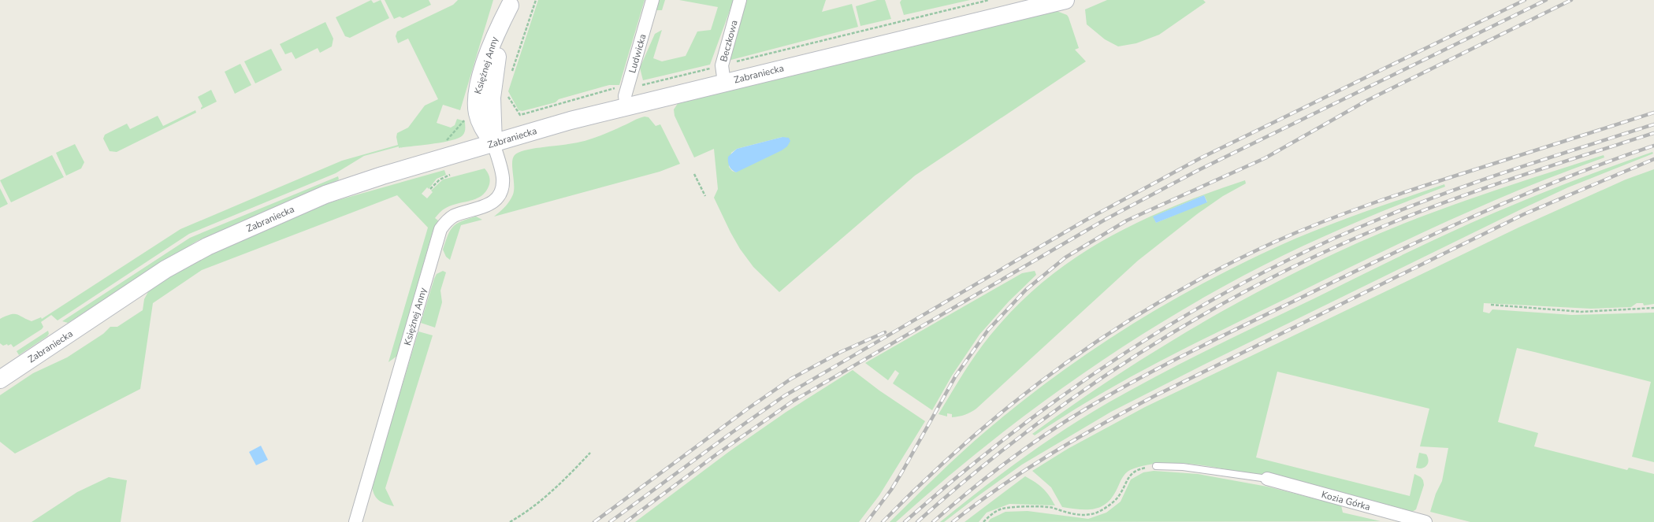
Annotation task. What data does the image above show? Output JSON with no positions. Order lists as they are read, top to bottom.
{
  "streets": {
    "main road": ["Księżnej Anny", "Zabraniecka"],
    "street": ["Beczkowa", "Ludwicka", "Kozia Górka"]
  },
  "crossings": [
    ["Beczkowa", "Zabraniecka"],
    ["Ludwicka", "Zabraniecka"],
    ["Księżnej Anny", "Zabraniecka"]
  ]
}
